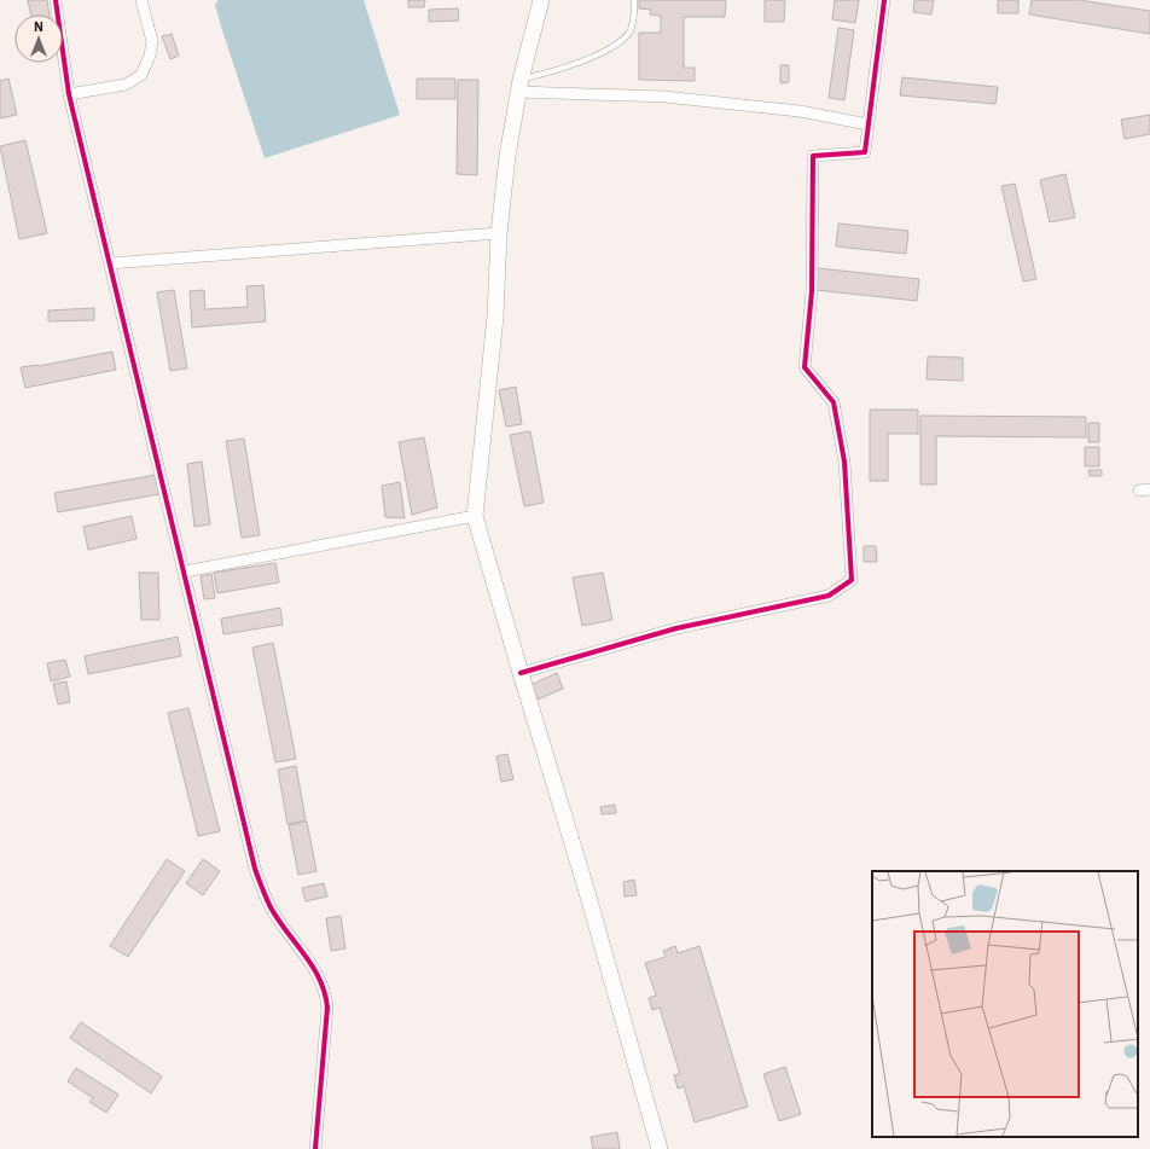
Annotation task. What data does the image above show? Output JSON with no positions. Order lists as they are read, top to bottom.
{
  "north": "top"
}
